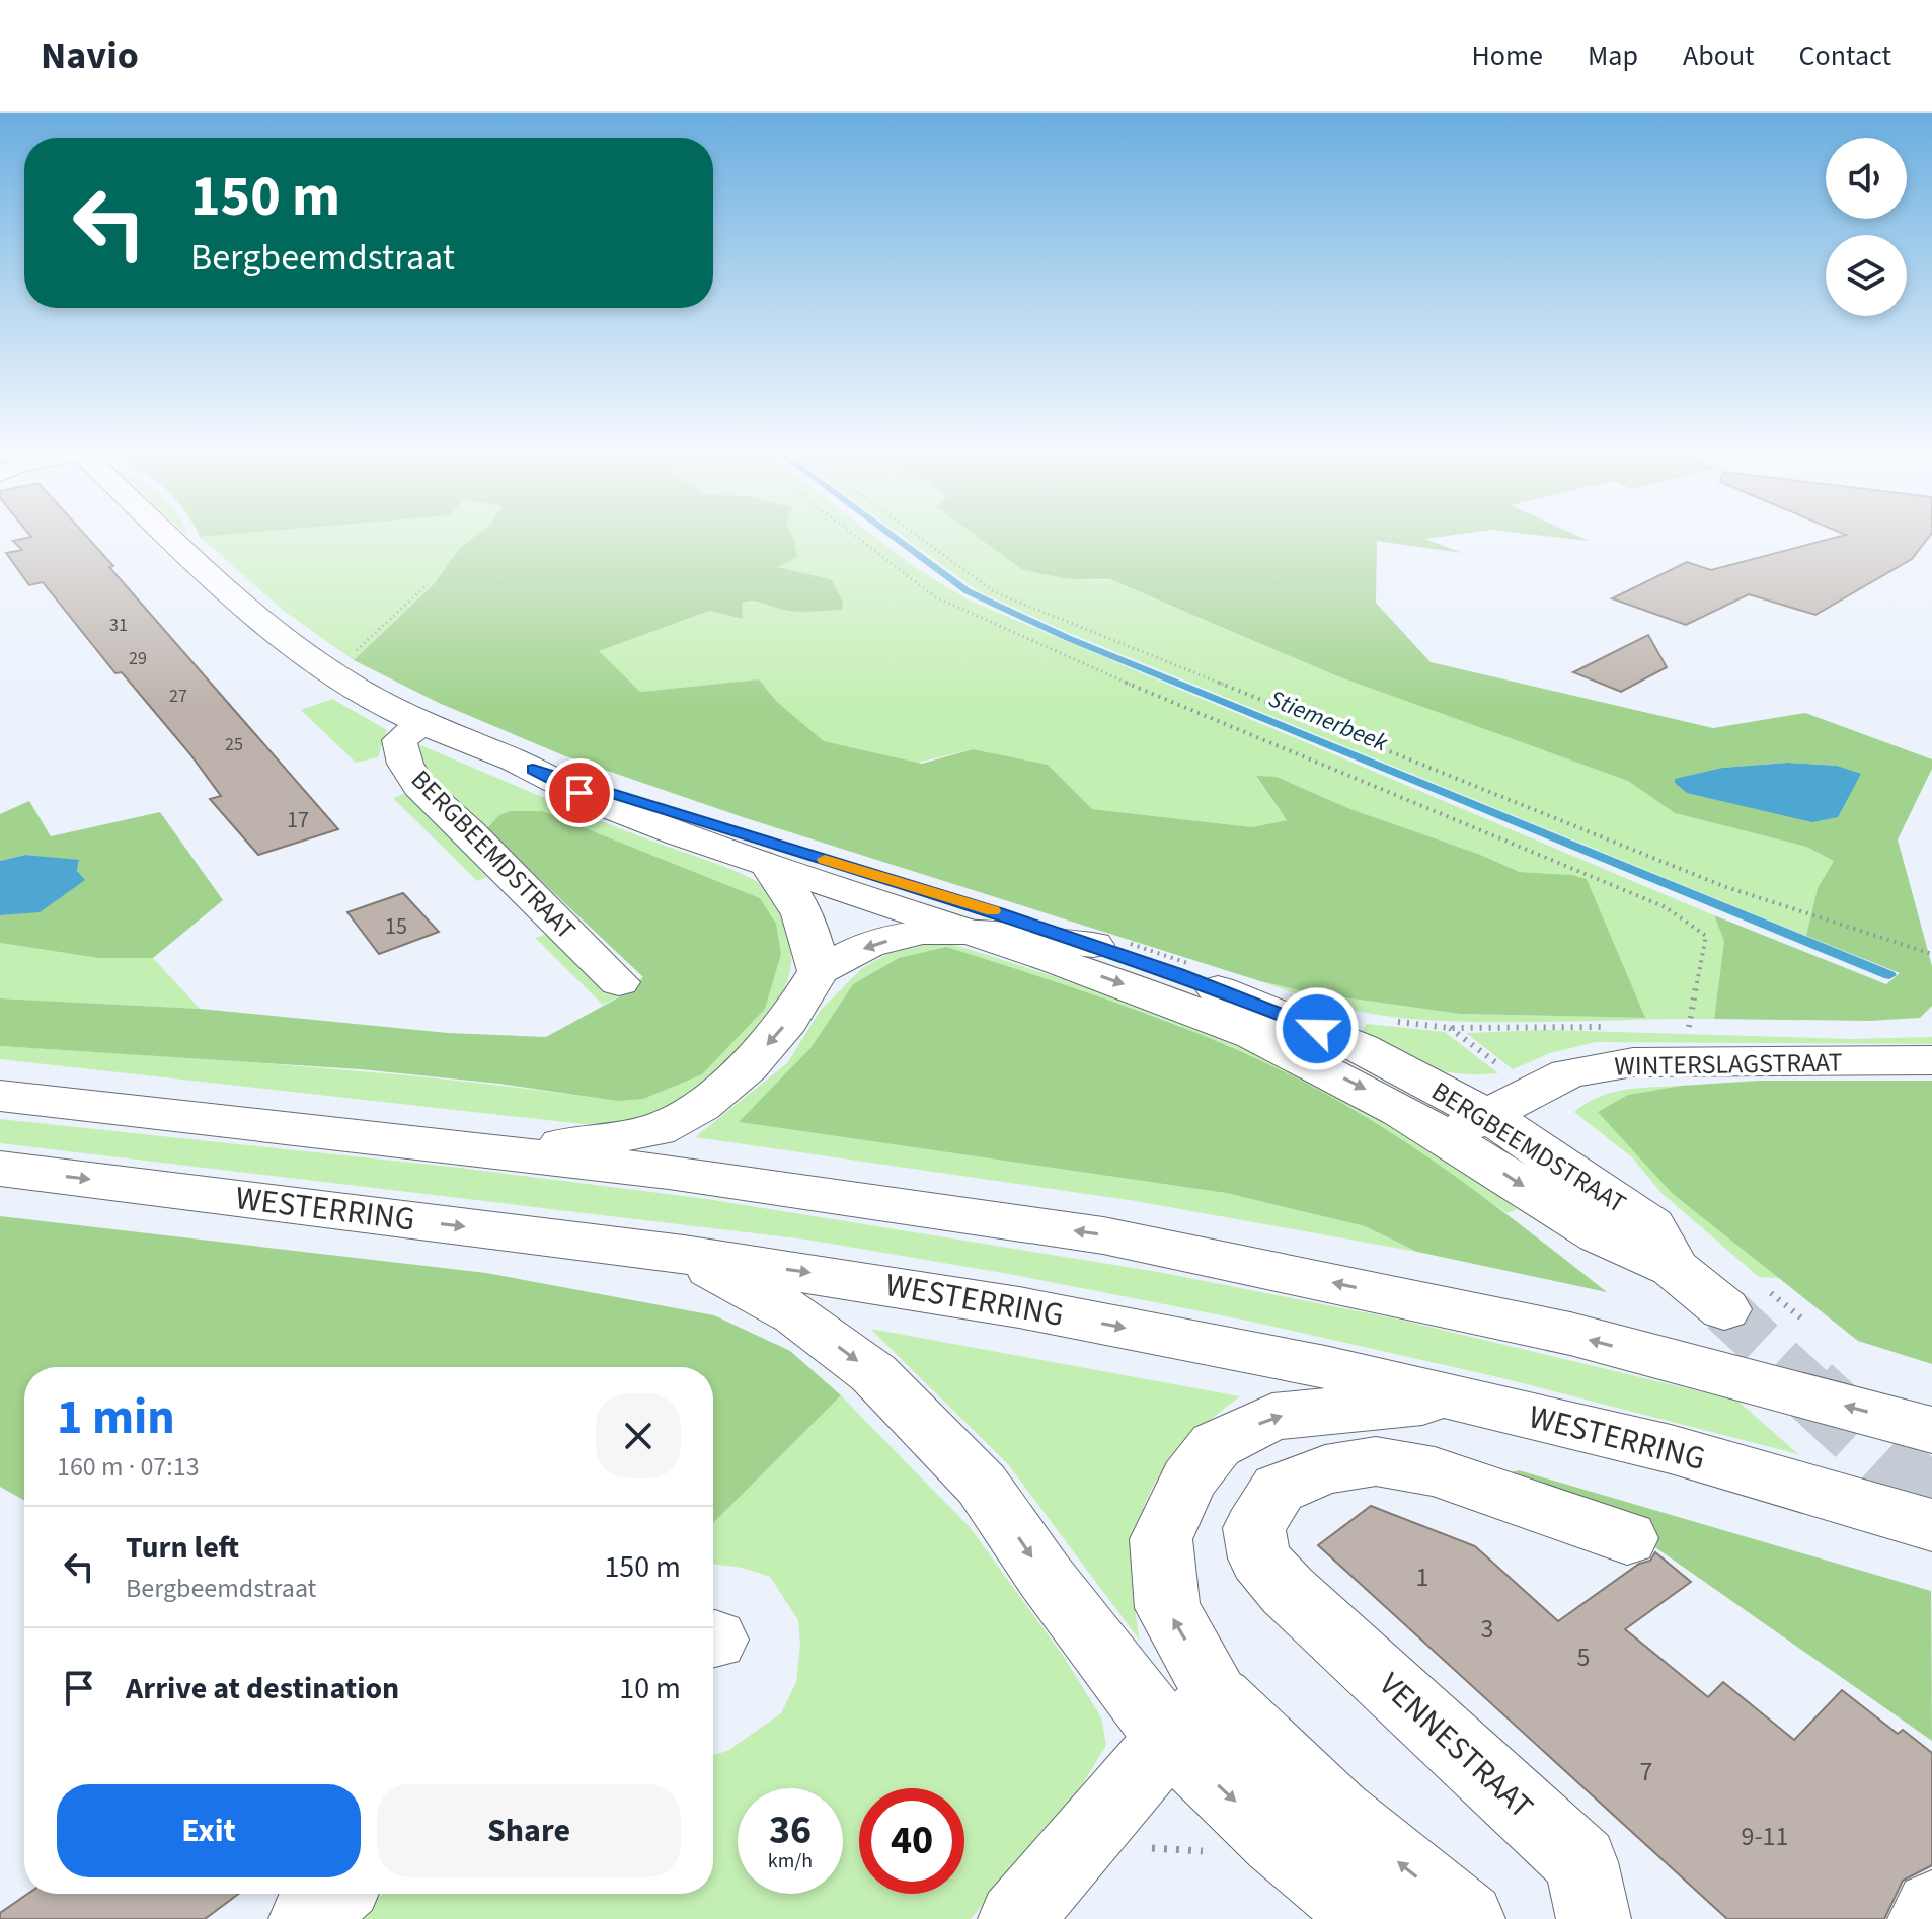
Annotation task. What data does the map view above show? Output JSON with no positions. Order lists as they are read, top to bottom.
{
  "streets": {
    "main road": [
      "BERGBEEMDSTRAAT",
      "WINTERSLAGSTRAAT",
      "WESTERRING",
      "VENNESTRAAT"
    ]
  },
  "crossings": [
    ["BERGBEEMDSTRAAT", "WINTERSLAGSTRAAT"]
  ],
  "water": ["Stiemerbeek"],
  "house_numbers": [
    "31",
    "29",
    "27",
    "25",
    "17",
    "15",
    "1",
    "3",
    "5",
    "7",
    "9-11"
  ],
  "page": {
    "header": "Navio",
    "nav": [
      "Home",
      "Map",
      "About",
      "Contact"
    ],
    "turn": ["150 m", "Bergbeemdstraat"],
    "heading": ["1 min", "160 m · 07:13"],
    "list": [
      {
        "name": "Turn left",
        "note": "Bergbeemdstraat",
        "value": "150 m"
      },
      {
        "name": "Arrive at destination",
        "value": "10 m"
      }
    ],
    "buttons": ["Exit", "Share"],
    "speed": "36 km/h",
    "limit": "40"
  }
}
